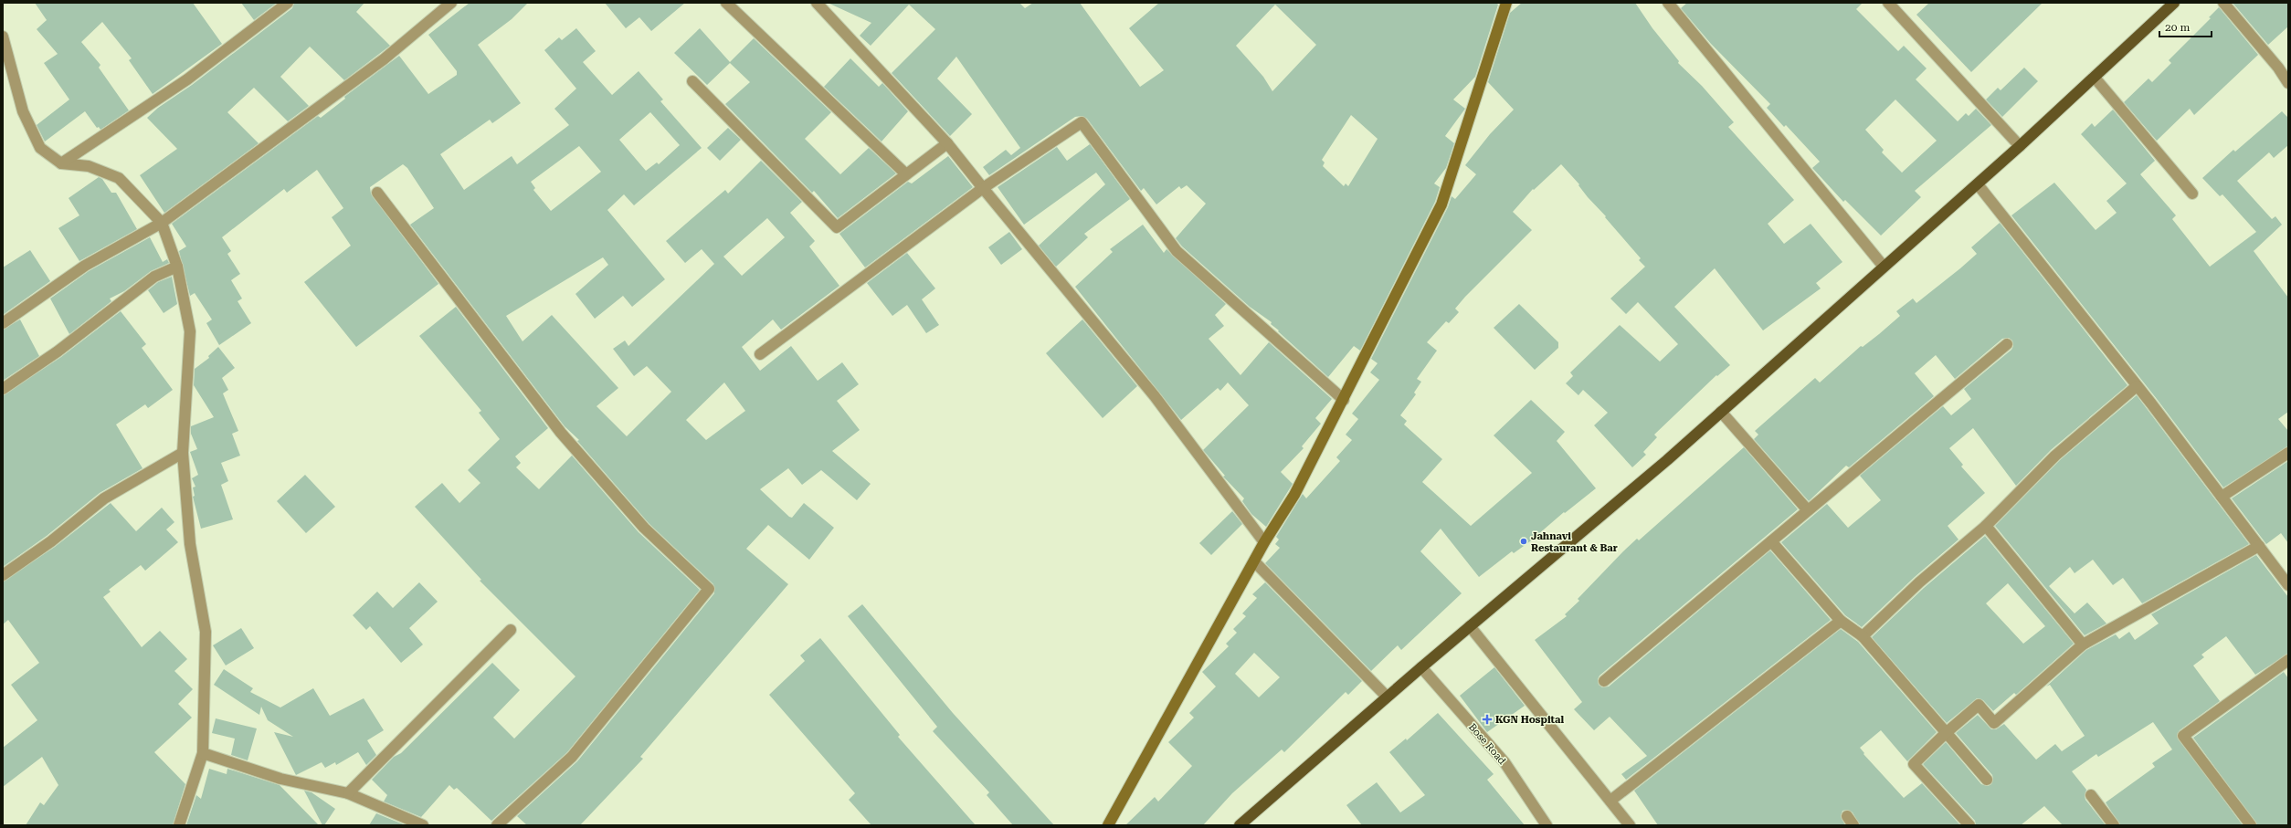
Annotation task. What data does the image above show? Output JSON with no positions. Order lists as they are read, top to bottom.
{
  "streets": {
    "street": ["Bose Road"]
  },
  "places": {
    "other": ["Jahnavi Restaurant & Bar"],
    "health": ["KGN Hospital"]
  },
  "scale_bar": "20 m"
}
